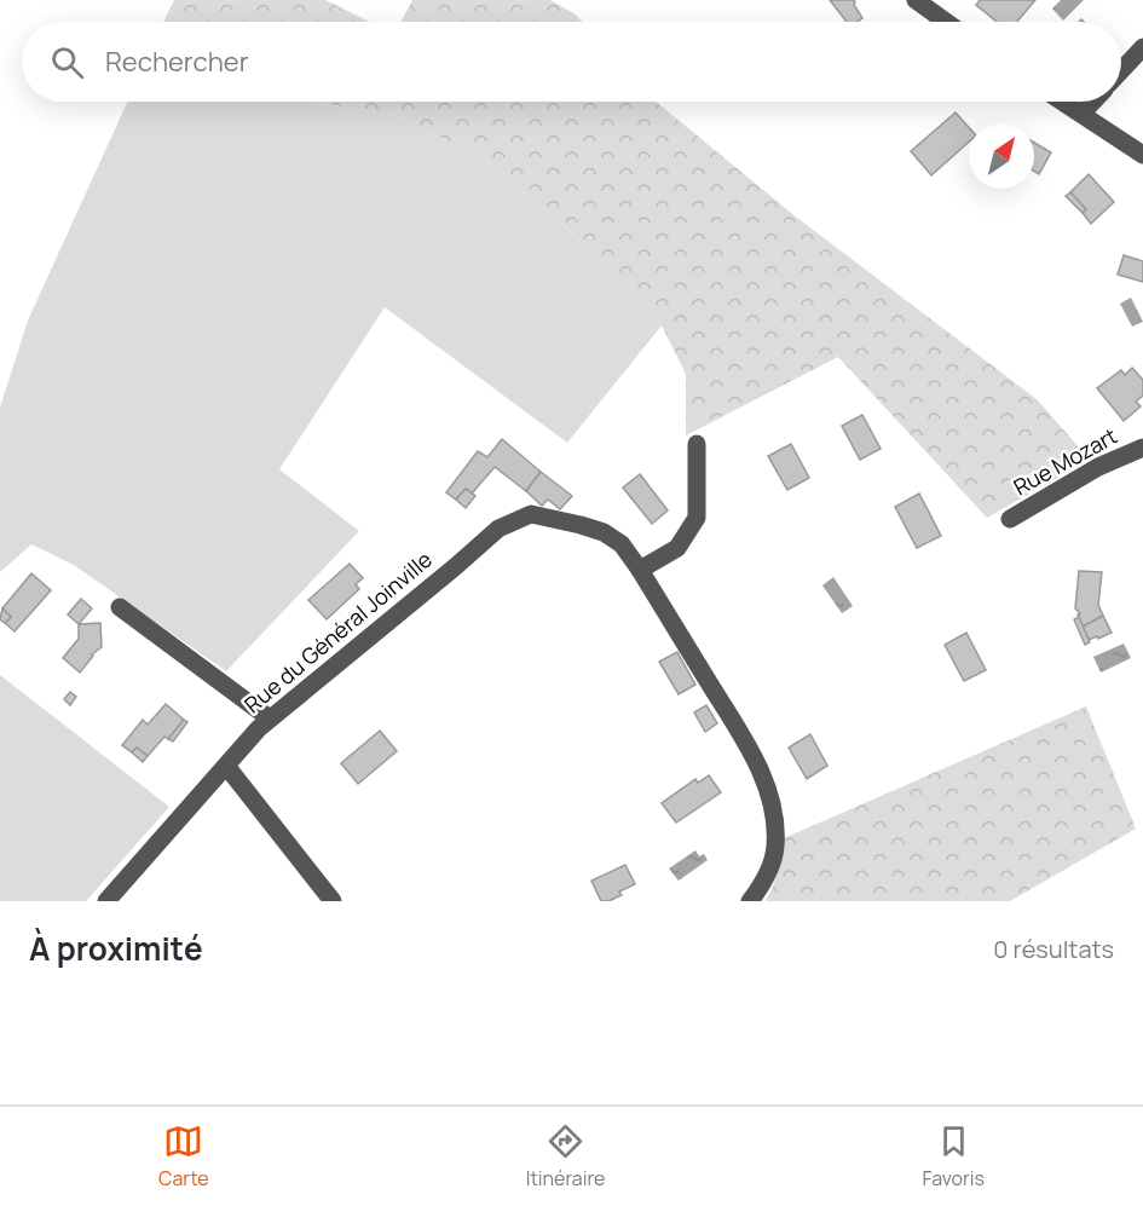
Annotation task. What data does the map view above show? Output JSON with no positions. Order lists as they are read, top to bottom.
{
  "streets": {
    "street": ["Rue Mozart", "Rue du Général Joinville"]
  },
  "north": "top right",
  "page": {
    "search": "Rechercher",
    "heading": ["À proximité", "0 résultats"],
    "nav": ["Carte", "Itinéraire", "Favoris"]
  }
}
